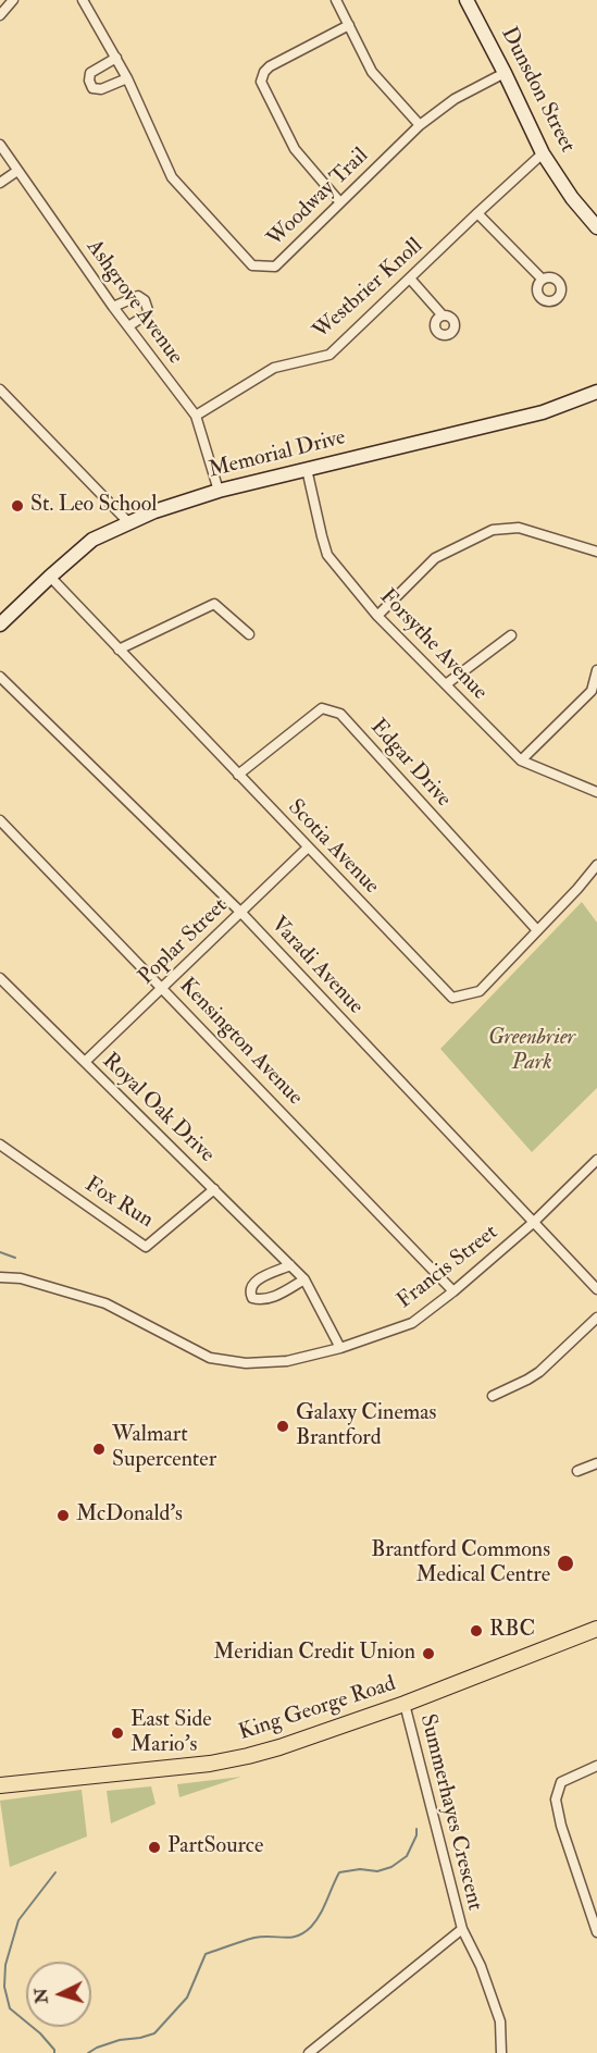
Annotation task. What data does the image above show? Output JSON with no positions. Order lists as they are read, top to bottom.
{
  "streets": {
    "main road": ["Dunsdon Street", "Memorial Drive", "King George Road"],
    "street": [
      "Woodway Trail",
      "Westbrier Knoll",
      "Ashgrove Avenue",
      "Forsythe Avenue",
      "Edgar Drive",
      "Scotia Avenue",
      "Poplar Street",
      "Varadi Avenue",
      "Kensington Avenue",
      "Royal Oak Drive",
      "Fox Run",
      "Francis Street",
      "Summerhayes Crescent"
    ]
  },
  "crossings": [
    ["Dunsdon Street", "Woodway Trail"],
    ["Dunsdon Street", "Westbrier Knoll"],
    ["Westbrier Knoll", "Ashgrove Avenue"],
    ["Ashgrove Avenue", "Memorial Drive"],
    ["Memorial Drive", "Forsythe Avenue"],
    ["Memorial Drive", "Scotia Avenue"],
    ["Edgar Drive", "Scotia Avenue"],
    ["Scotia Avenue", "Poplar Street"],
    ["Poplar Street", "Varadi Avenue"],
    ["Poplar Street", "Kensington Avenue"],
    ["Poplar Street", "Royal Oak Drive"],
    ["Varadi Avenue", "Francis Street"],
    ["Kensington Avenue", "Francis Street"],
    ["Royal Oak Drive", "Fox Run"],
    ["Royal Oak Drive", "Francis Street"],
    ["King George Road", "Summerhayes Crescent"]
  ],
  "parks": ["Greenbrier Park"],
  "places": [
    "St. Leo School",
    "Galaxy Cinemas Brantford",
    "Walmart Supercenter",
    "McDonald's",
    "Brantford Commons Medical Centre",
    "RBC",
    "Meridian Credit Union",
    "East Side Mario's",
    "PartSource"
  ],
  "north": "left"
}
